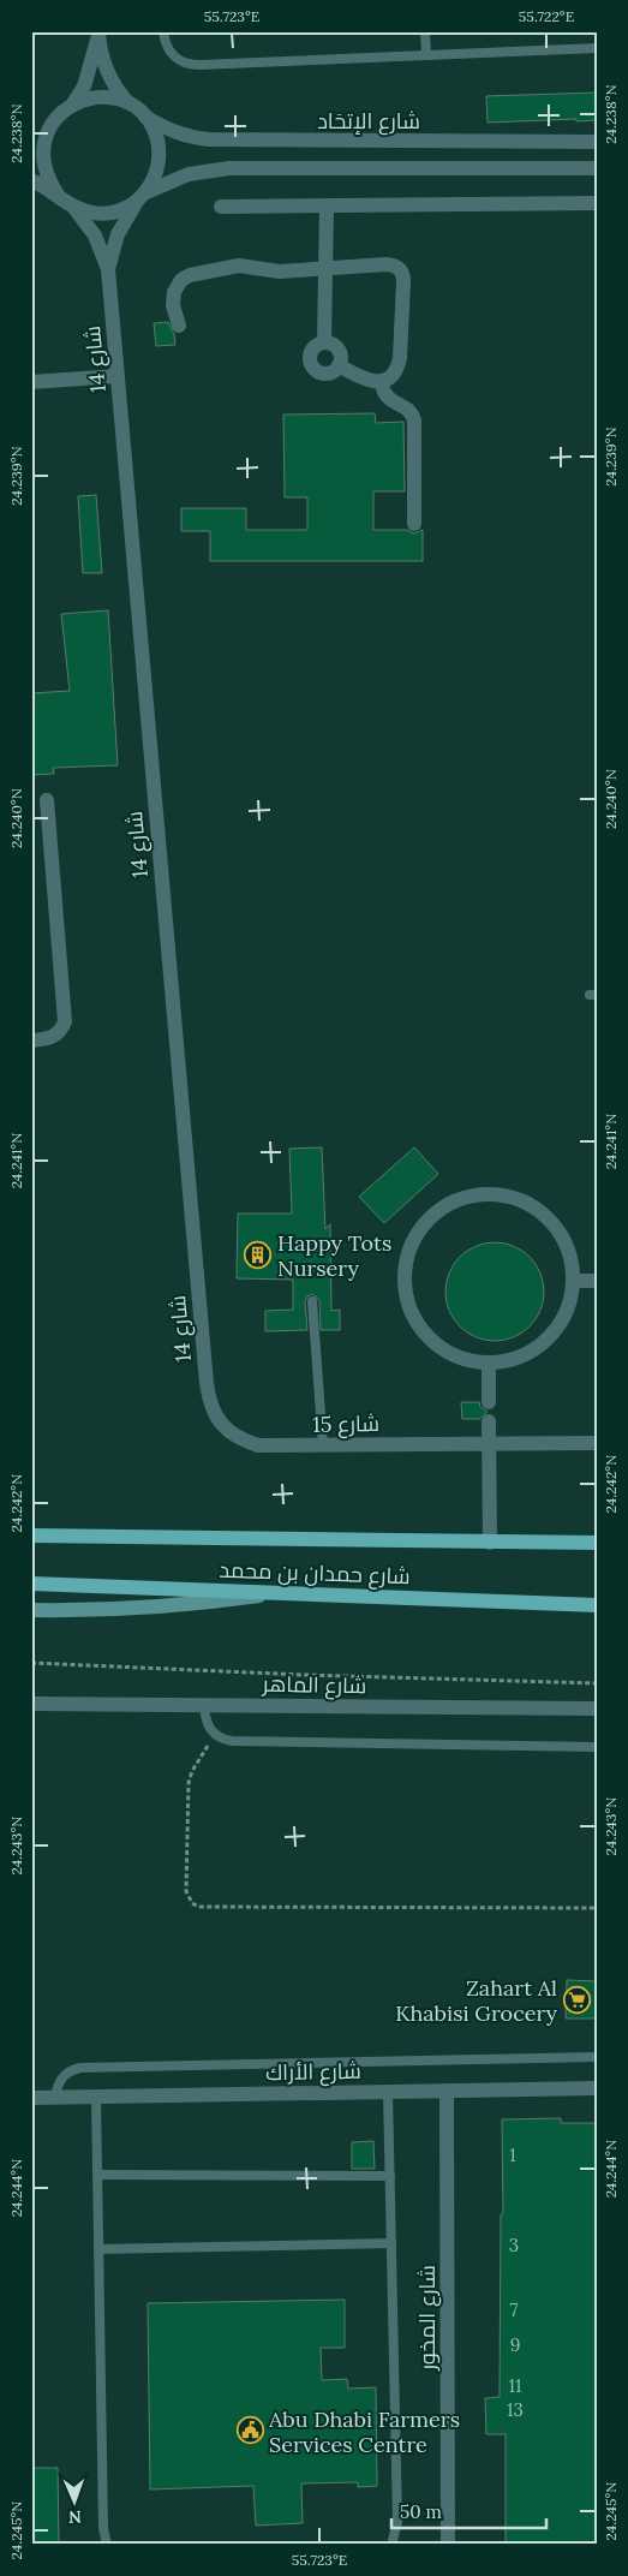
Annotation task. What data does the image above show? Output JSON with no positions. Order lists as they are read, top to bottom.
{
  "streets": {
    "main road": ["شارع حمدان بن محمد"],
    "street": [
      "شارع الإتحَاد",
      "شارع 14",
      "شارع 15",
      "شارع الماهر",
      "شارع الأراك",
      "شارع المخور"
    ]
  },
  "crossings": [
    ["شارع الإتحَاد", "شارع 14"],
    ["شارع 14", "شارع 15"],
    ["شارع الأراك", "شارع المخور"]
  ],
  "places": {
    "building": ["Happy Tots Nursery"],
    "supermarket": ["Zahart Al Khabisi Grocery"],
    "public building": ["Abu Dhabi Farmers Services Centre"]
  },
  "house_numbers": [
    "1",
    "3",
    "7",
    "9",
    "11",
    "13"
  ],
  "scale_bar": "50 m",
  "north": "bottom",
  "coordinates": [
    "55.723°E",
    "55.722°E",
    "24.238°N",
    "24.239°N",
    "24.240°N",
    "24.241°N",
    "24.242°N",
    "24.243°N",
    "24.244°N",
    "24.245°N"
  ]
}
